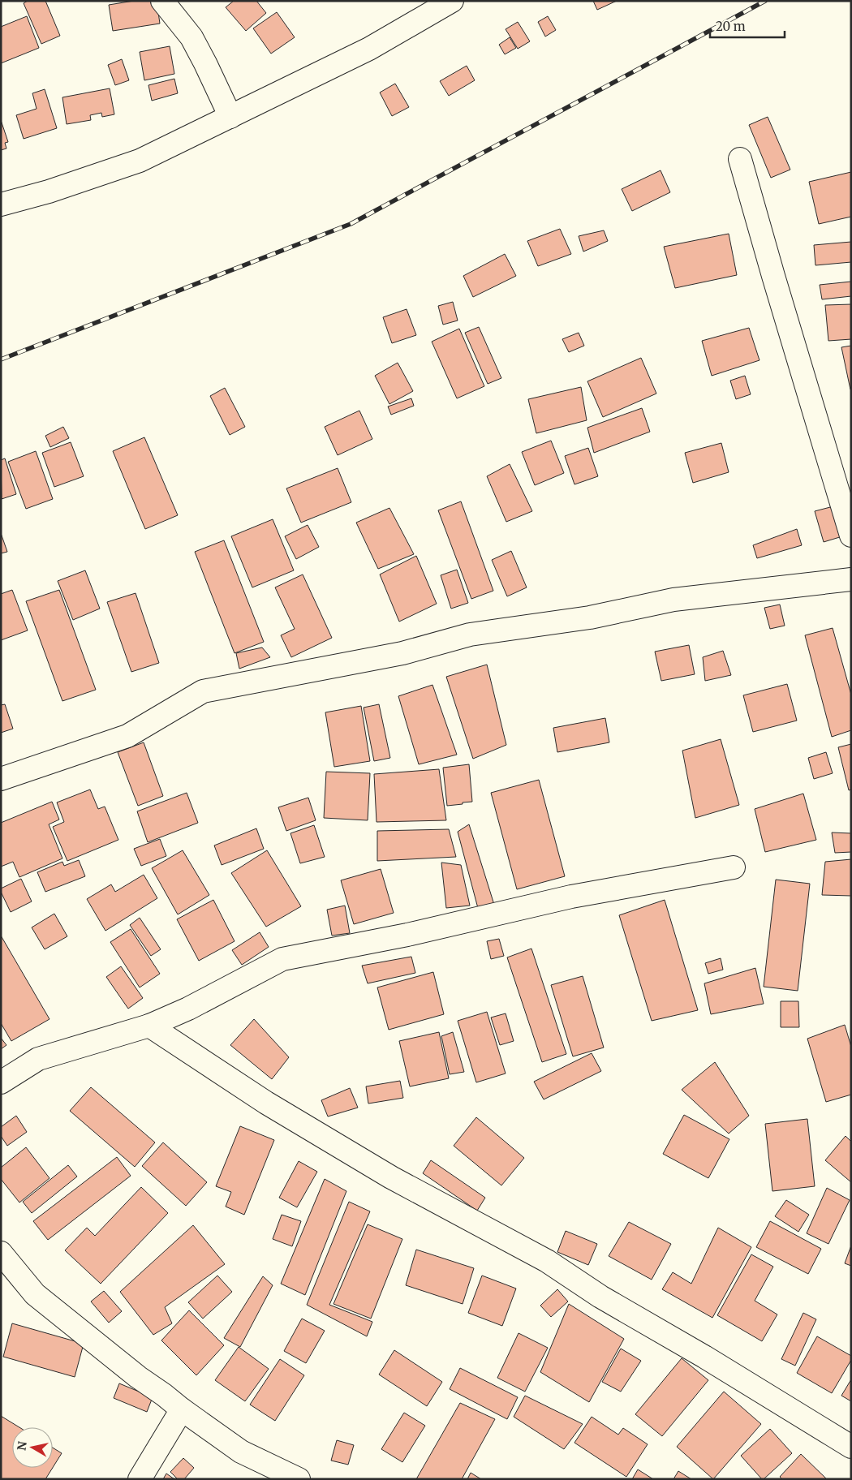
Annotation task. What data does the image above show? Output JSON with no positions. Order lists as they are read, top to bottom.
{
  "scale_bar": "20 m",
  "north": "left"
}
